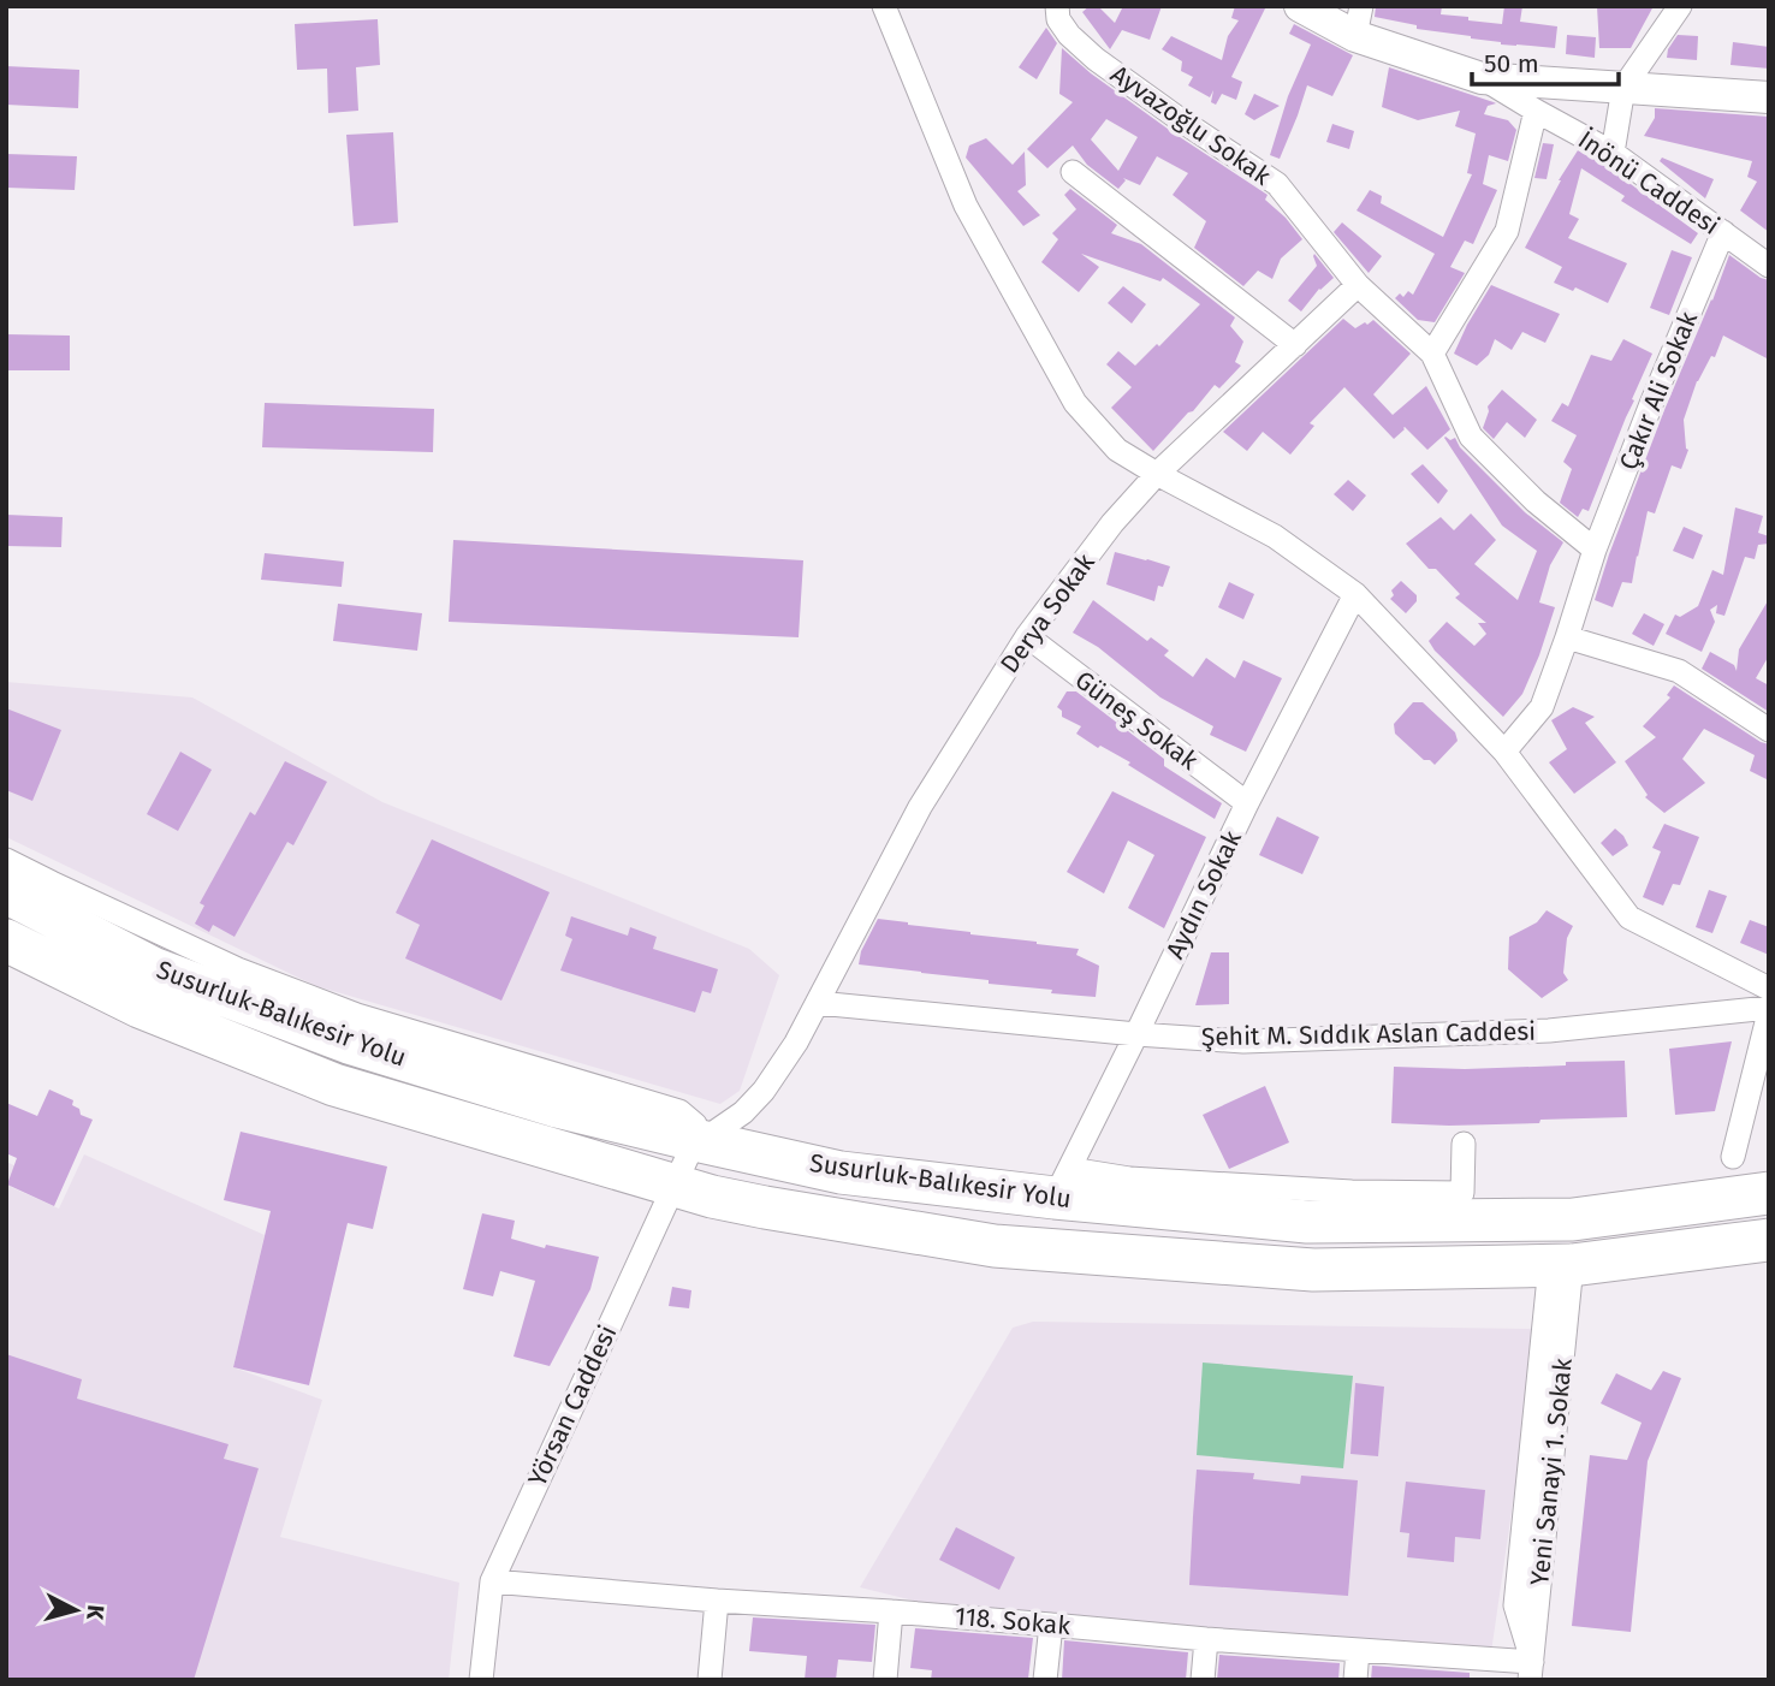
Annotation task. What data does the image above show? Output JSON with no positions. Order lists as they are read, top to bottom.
{
  "streets": {
    "highway": ["Susurluk-Balıkesir Yolu"],
    "street": [
      "Ayvazoğlu Sokak",
      "İnönü Caddesi",
      "Çakır Ali Sokak",
      "Derya Sokak",
      "Güneş Sokak",
      "Aydın Sokak",
      "Şehit M. Sıddık Aslan Caddesi",
      "Yörsan Caddesi",
      "118. Sokak"
    ]
  },
  "crossings": [
    ["Ayvazoğlu Sokak", "Derya Sokak"],
    ["İnönü Caddesi", "Çakır Ali Sokak"],
    ["Derya Sokak", "Güneş Sokak"],
    ["Derya Sokak", "Susurluk-Balıkesir Yolu"],
    ["Derya Sokak", "Şehit M. Sıddık Aslan Caddesi"],
    ["Derya Sokak", "Yörsan Caddesi"],
    ["Güneş Sokak", "Aydın Sokak"],
    ["Aydın Sokak", "Susurluk-Balıkesir Yolu"],
    ["Aydın Sokak", "Şehit M. Sıddık Aslan Caddesi"],
    ["Susurluk-Balıkesir Yolu", "Yörsan Caddesi"],
    ["Yörsan Caddesi", "118. Sokak"]
  ],
  "scale_bar": "50 m",
  "north": "right"
}
